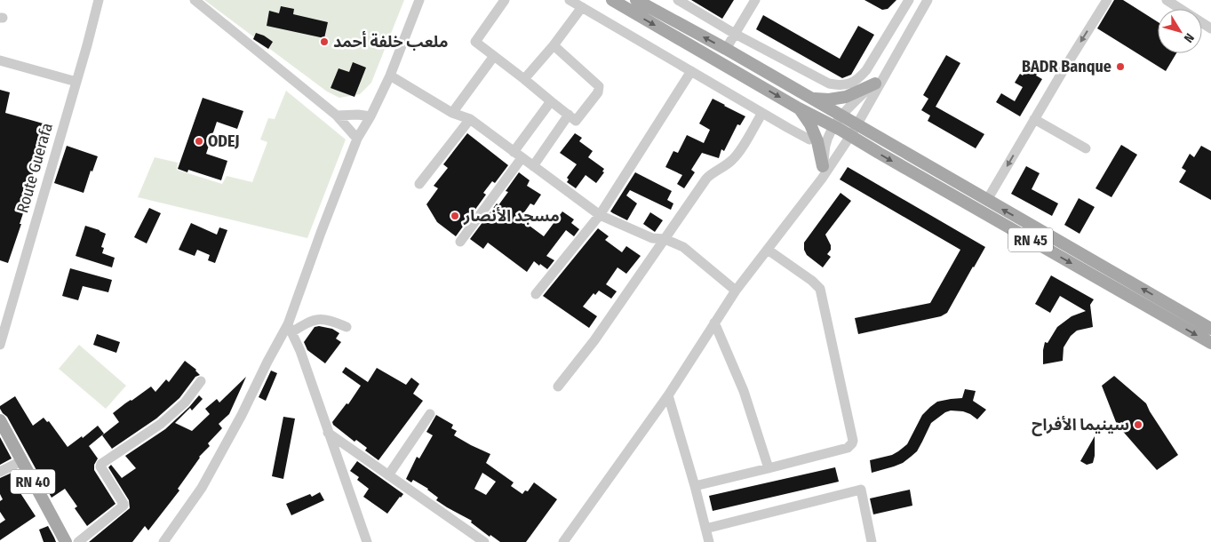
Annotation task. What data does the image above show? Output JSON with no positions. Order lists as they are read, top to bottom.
{
  "streets": {
    "main road": ["RN 45", "RN 40"],
    "street": ["Route Guerafa"]
  },
  "places": [
    "ملعب خلفة أحمد",
    "BADR Banque",
    "ODEJ",
    "مسجد الأنصار",
    "سينيما الأفراح"
  ],
  "north": "bottom right"
}
